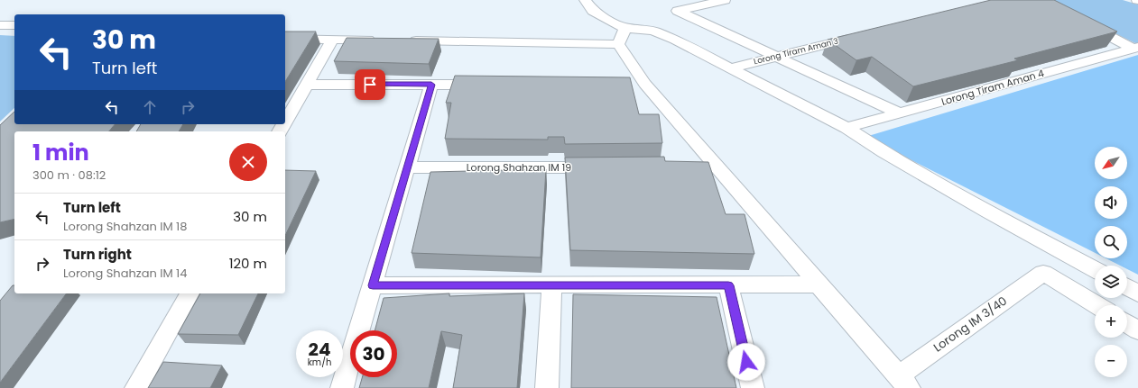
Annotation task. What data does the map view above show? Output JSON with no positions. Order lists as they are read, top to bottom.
{
  "streets": {
    "street": [
      "Lorong Tiram Aman 3",
      "Lorong Tiram Aman 4",
      "Lorong Shahzan IM 19",
      "Lorong IM 3/40"
    ]
  },
  "north": "bottom left",
  "page": {
    "turn": ["30 m", "Turn left"],
    "heading": ["1 min", "300 m · 08:12"],
    "map_buttons": ["+", "−"],
    "list": [
      {
        "name": "Turn left",
        "note": "Lorong Shahzan IM 18",
        "value": "30 m"
      },
      {
        "name": "Turn right",
        "note": "Lorong Shahzan IM 14",
        "value": "120 m"
      }
    ],
    "speed": "24 km/h",
    "limit": "30"
  }
}
